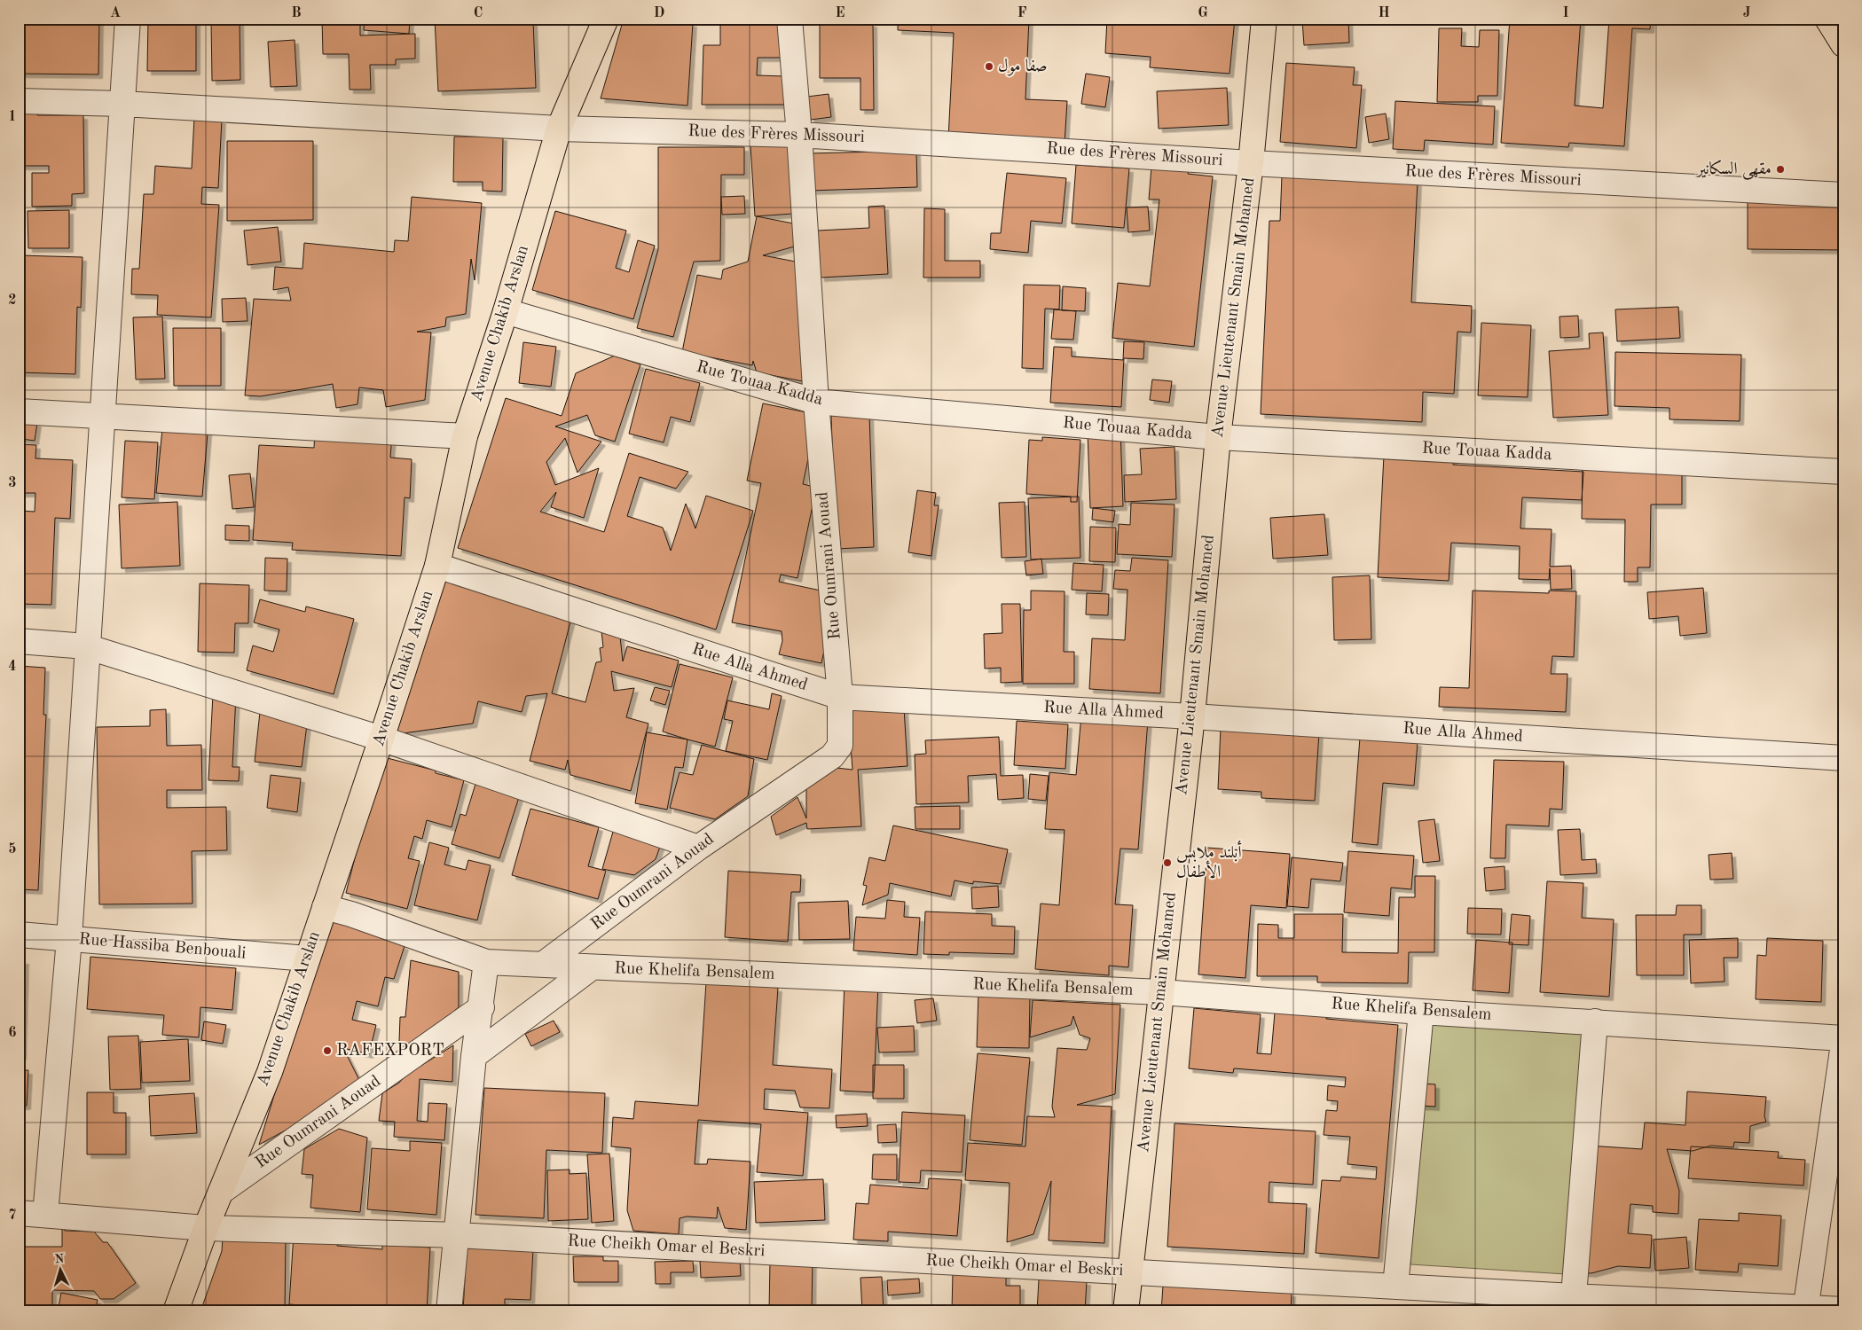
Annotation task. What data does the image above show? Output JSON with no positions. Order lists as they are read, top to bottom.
{
  "streets": {
    "main road": ["Avenue Lieutenant Smain Mohamed", "Avenue Chakib Arslan"],
    "street": [
      "Rue des Frères Missouri",
      "Rue Touaa Kadda",
      "Rue Oumrani Aouad",
      "Rue Alla Ahmed",
      "Rue Hassiba Benbouali",
      "Rue Khelifa Bensalem",
      "Rue Cheikh Omar el Beskri"
    ]
  },
  "crossings": [
    ["Rue des Frères Missouri", "Avenue Lieutenant Smain Mohamed"],
    ["Rue des Frères Missouri", "Avenue Chakib Arslan"],
    ["Rue des Frères Missouri", "Rue Oumrani Aouad"],
    ["Avenue Lieutenant Smain Mohamed", "Rue Touaa Kadda"],
    ["Avenue Lieutenant Smain Mohamed", "Rue Alla Ahmed"],
    ["Avenue Lieutenant Smain Mohamed", "Rue Khelifa Bensalem"],
    ["Avenue Lieutenant Smain Mohamed", "Rue Cheikh Omar el Beskri"],
    ["Avenue Chakib Arslan", "Rue Touaa Kadda"],
    ["Avenue Chakib Arslan", "Rue Oumrani Aouad"],
    ["Avenue Chakib Arslan", "Rue Alla Ahmed"],
    ["Avenue Chakib Arslan", "Rue Hassiba Benbouali"],
    ["Avenue Chakib Arslan", "Rue Khelifa Bensalem"],
    ["Avenue Chakib Arslan", "Rue Cheikh Omar el Beskri"],
    ["Rue Touaa Kadda", "Rue Oumrani Aouad"],
    ["Rue Oumrani Aouad", "Rue Alla Ahmed"],
    ["Rue Oumrani Aouad", "Rue Khelifa Bensalem"]
  ],
  "places": [
    "صفا مول",
    "مقهى السكانير",
    "أبلند ملابس اﻷطفال",
    "RAFEXPORT"
  ],
  "north": "top",
  "grid": {
    "columns": [
      "A",
      "B",
      "C",
      "D",
      "E",
      "F",
      "G",
      "H",
      "I",
      "J"
    ],
    "rows": [
      "1",
      "2",
      "3",
      "4",
      "5",
      "6",
      "7"
    ]
  }
}
